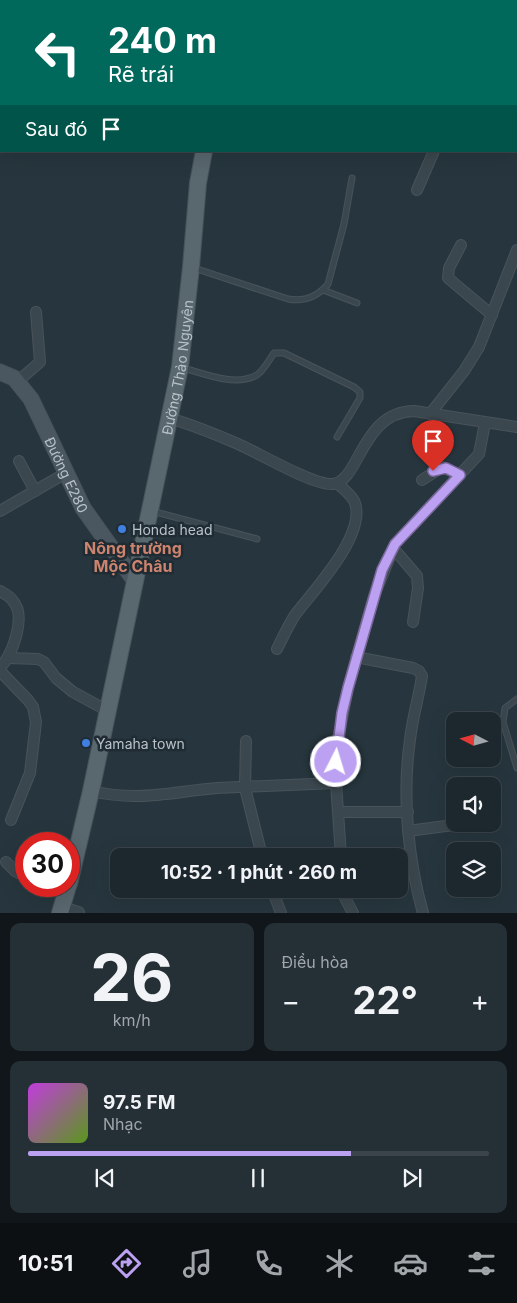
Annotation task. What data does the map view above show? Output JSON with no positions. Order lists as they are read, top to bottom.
{
  "streets": {
    "main road": ["Đường Thảo Nguyên", "Đường E280"]
  },
  "crossings": [
    ["Đường Thảo Nguyên", "Đường E280"]
  ],
  "districts": ["Nông trường Mộc Châu"],
  "places": ["Honda head", "Yamaha town"],
  "north": "left",
  "page": {
    "turn": ["240 m", "Rẽ trái"],
    "then": "Sau đó",
    "limit": "30",
    "trip": "10:52 · 1 phút · 260 m",
    "tile": [
      ["26", "km/h"],
      "Điều hòa"
    ],
    "heat": ["−", "22°", "+"],
    "song": ["97.5 FM", "Nhạc"],
    "tabs": "10:51"
  }
}
